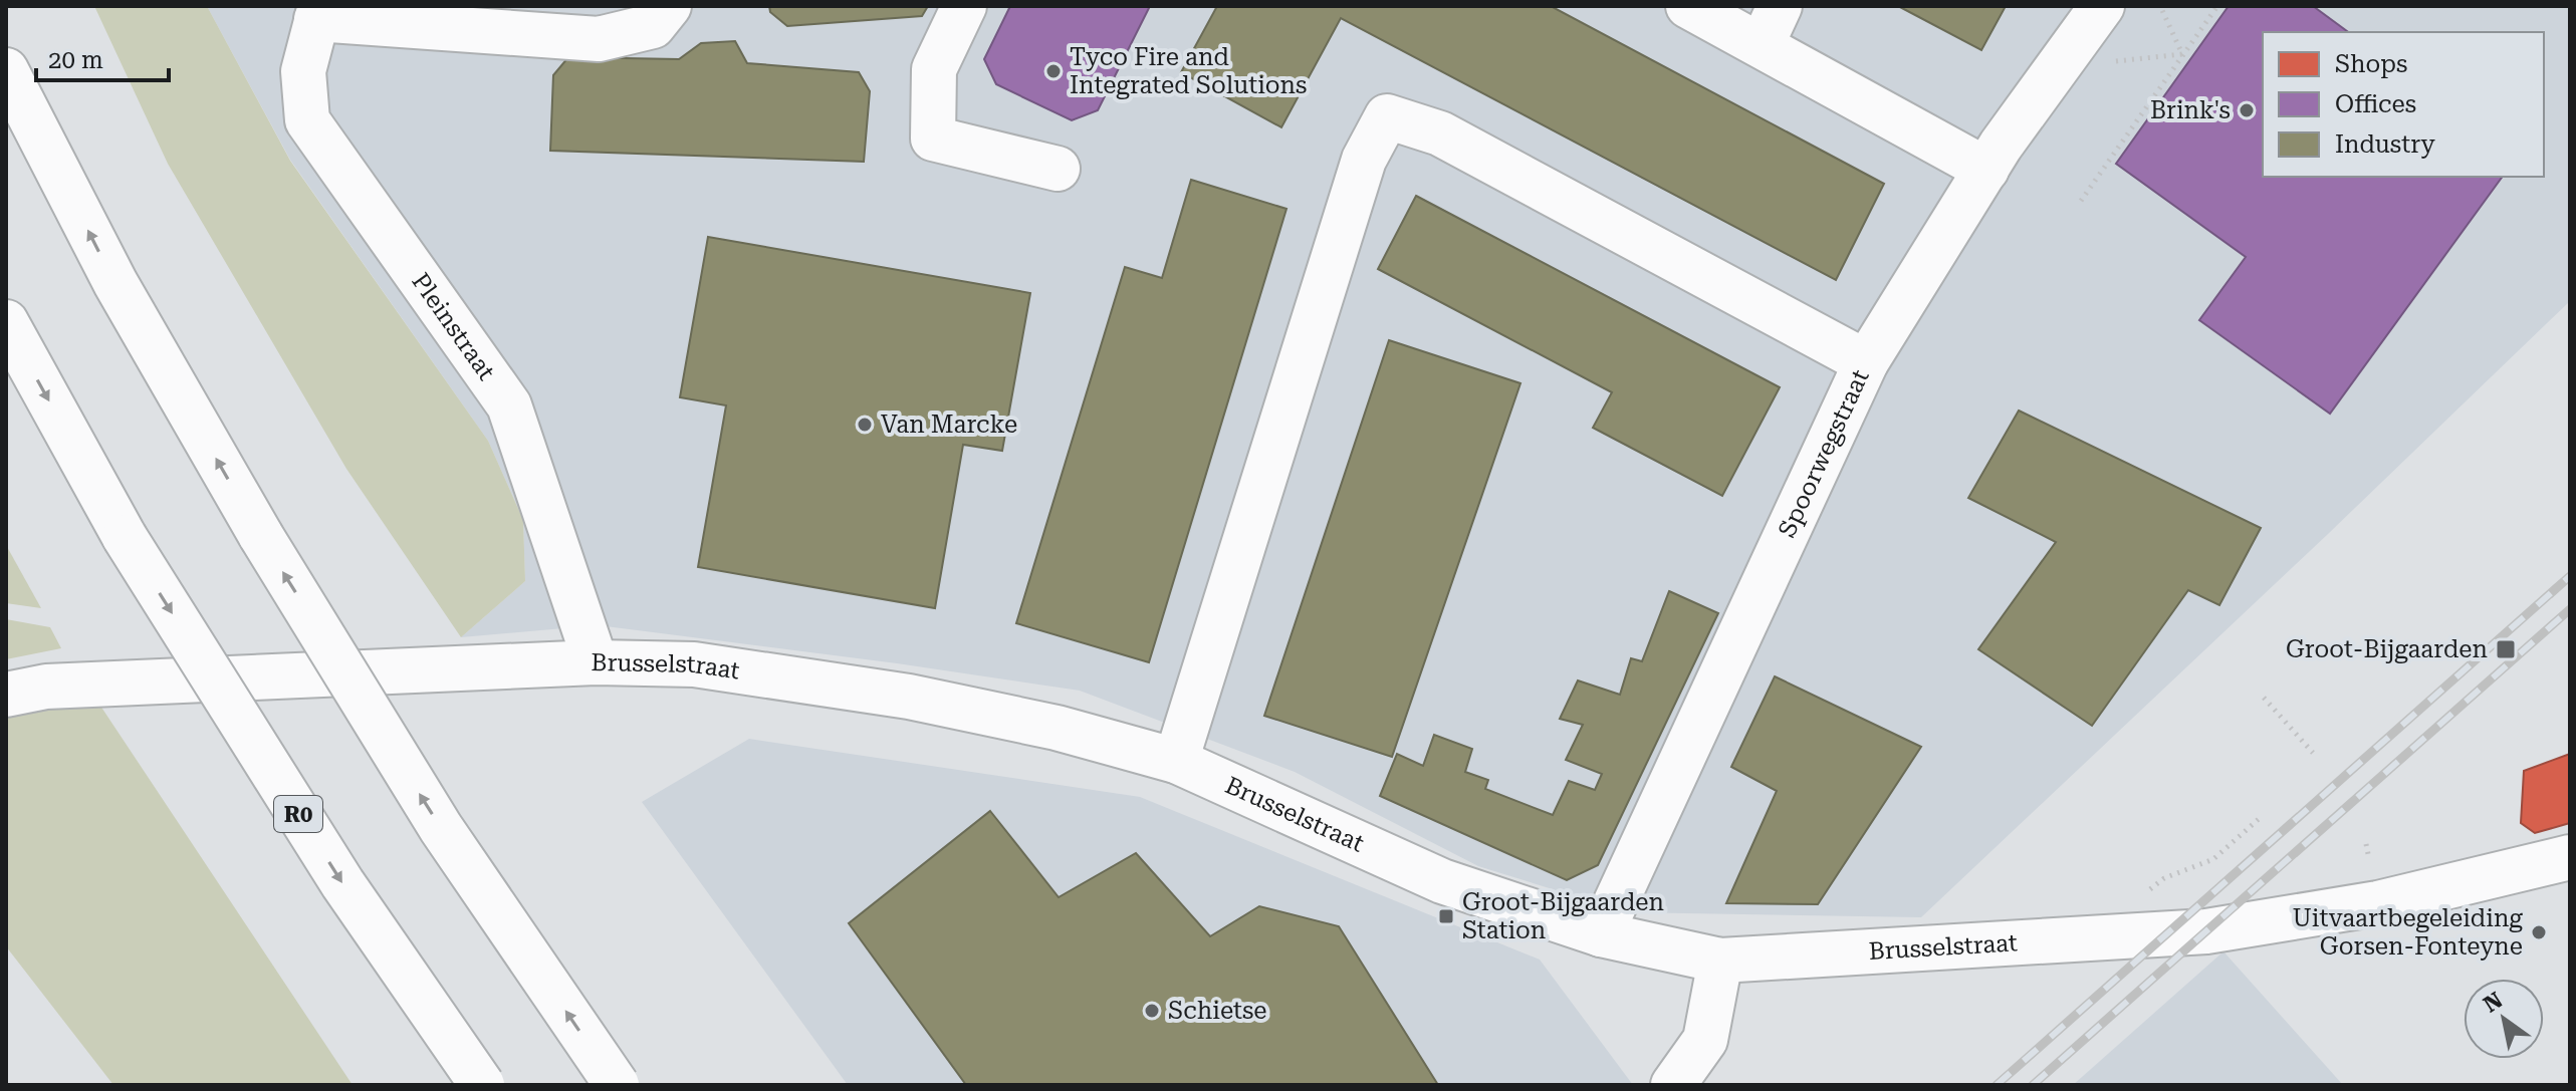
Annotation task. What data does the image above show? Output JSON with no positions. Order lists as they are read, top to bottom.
{
  "streets": {
    "main road": [
      "Pleinstraat",
      "Spoorwegstraat",
      "Brusselstraat",
      "R0"
    ]
  },
  "crossings": [
    ["Pleinstraat", "Brusselstraat"],
    ["Spoorwegstraat", "Brusselstraat"]
  ],
  "places": {
    "other": [
      "Tyco Fire and Integrated Solutions",
      "Brink's",
      "Van Marcke",
      "Uitvaartbegeleiding Gorsen-Fonteyne",
      "Schietse"
    ],
    "transit": ["Groot-Bijgaarden", "Groot-Bijgaarden Station"]
  },
  "legend": ["Shops", "Offices", "Industry"],
  "scale_bar": "20 m",
  "north": "top left"
}
